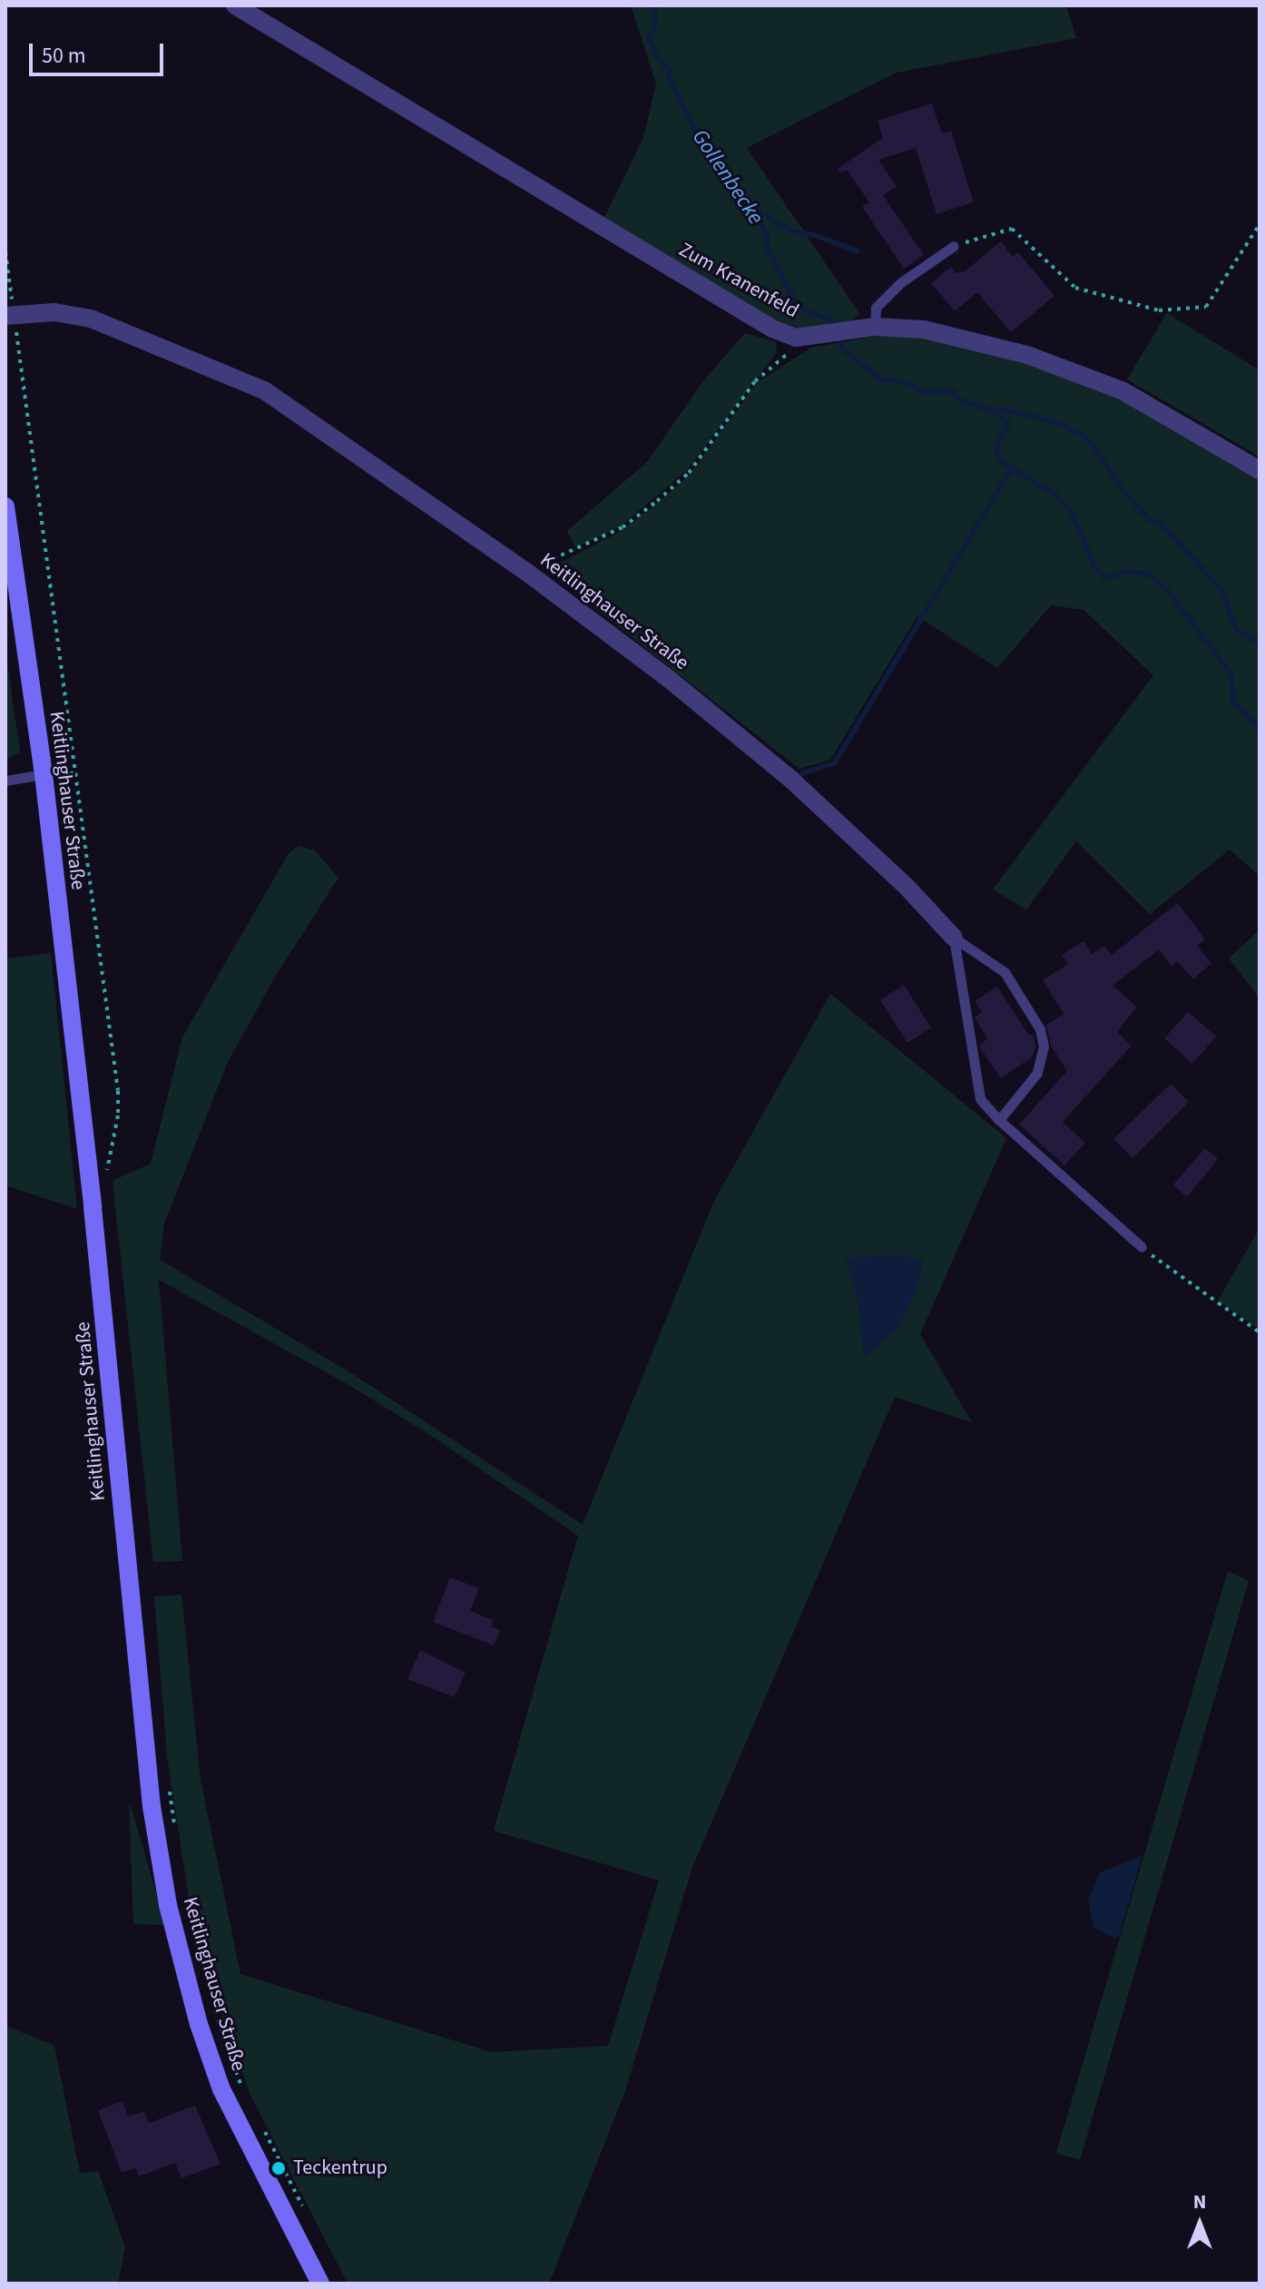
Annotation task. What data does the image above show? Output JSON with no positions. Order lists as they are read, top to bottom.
{
  "streets": {
    "main road": ["Keitlinghauser Straße"],
    "street": ["Zum Kranenfeld"]
  },
  "water": ["Gollenbecke"],
  "places": ["Teckentrup"],
  "scale_bar": "50 m",
  "north": "top"
}
